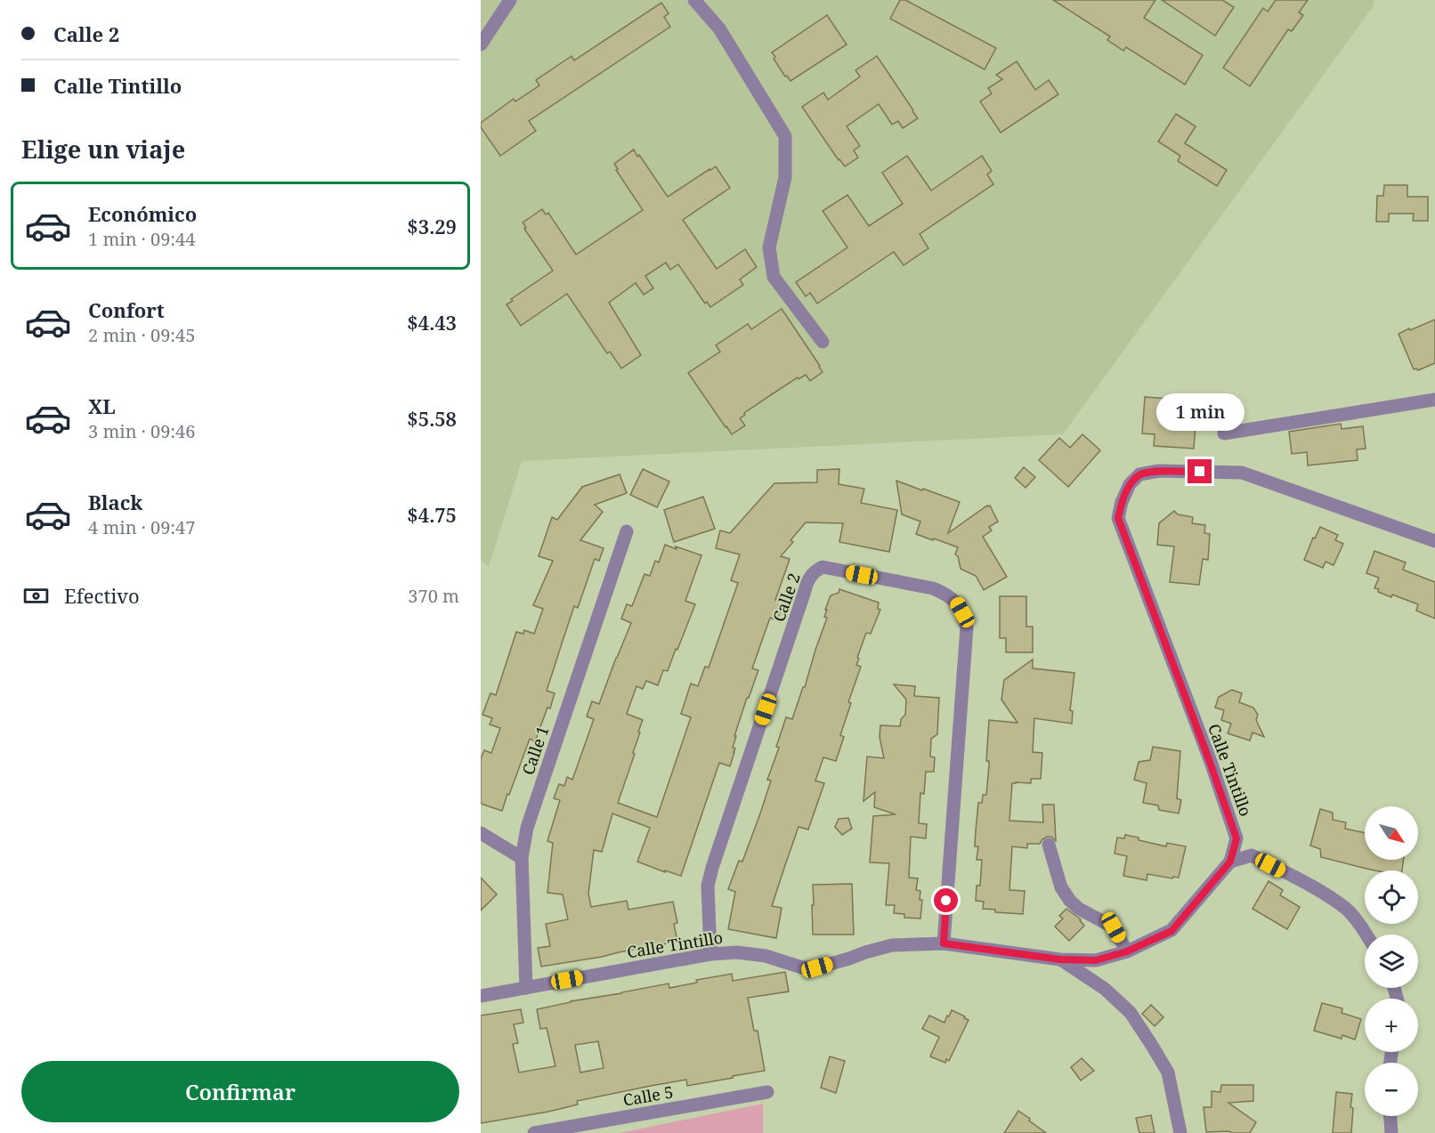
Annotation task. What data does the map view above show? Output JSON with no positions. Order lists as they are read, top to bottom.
{
  "streets": {
    "street": [
      "Calle 2",
      "Calle 1",
      "Calle Tintillo",
      "Calle 5"
    ]
  },
  "crossings": [
    ["Calle 2", "Calle Tintillo"],
    ["Calle 1", "Calle Tintillo"]
  ],
  "north": "bottom right",
  "page": {
    "banner": ["Calle 2", "Calle Tintillo"],
    "heading": "Elige un viaje",
    "list": [
      {
        "name": "Económico",
        "note": "1 min · 09:44",
        "value": "$3.29"
      },
      {
        "name": "Confort",
        "note": "2 min · 09:45",
        "value": "$4.43"
      },
      {
        "name": "XL",
        "note": "3 min · 09:46",
        "value": "$5.58"
      },
      {
        "name": "Black",
        "note": "4 min · 09:47",
        "value": "$4.75"
      }
    ],
    "bubble": "1 min",
    "pay": ["Efectivo", "370 m"],
    "map_buttons": ["+", "−"],
    "buttons": "Confirmar"
  }
}
